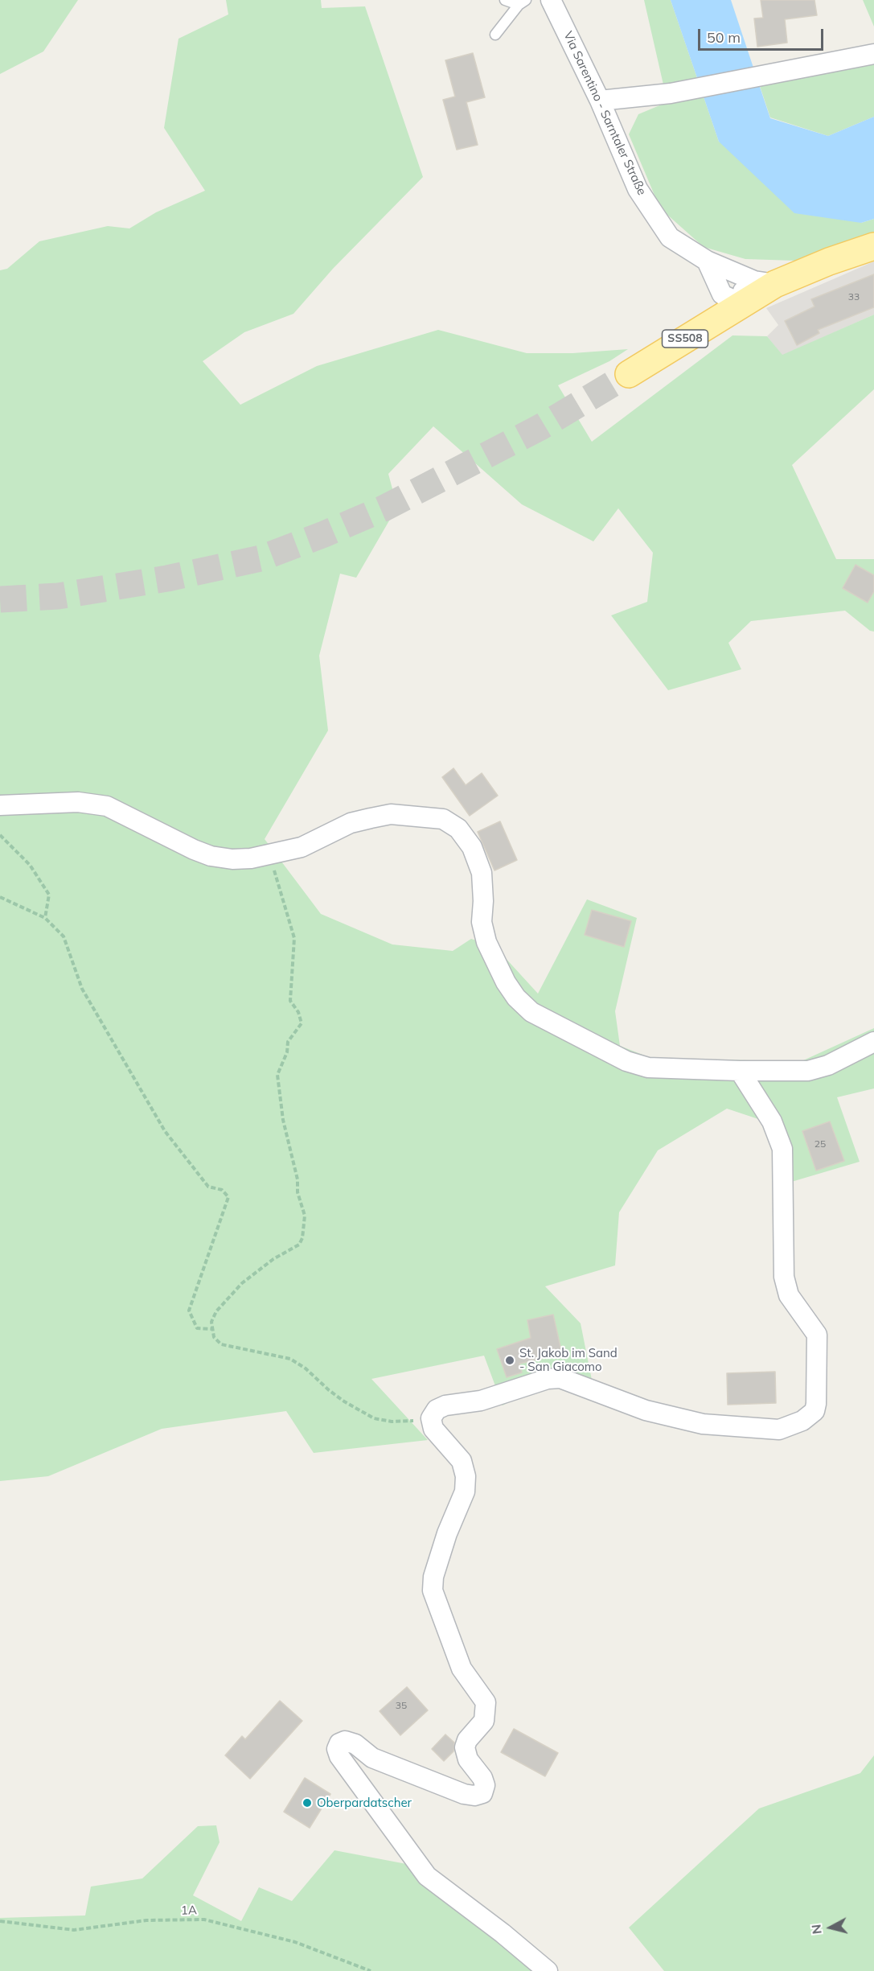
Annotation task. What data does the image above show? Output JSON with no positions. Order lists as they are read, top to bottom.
{
  "streets": {
    "main road": ["SS508"],
    "street": ["Via Sarentino - Sarntaler Straße"],
    "path": ["1A"]
  },
  "crossings": [
    ["Via Sarentino - Sarntaler Straße", "SS508"]
  ],
  "places": ["St. Jakob im Sand - San Giacomo", "Oberpardatscher"],
  "house_numbers": ["33", "25", "35"],
  "scale_bar": "50 m",
  "north": "left"
}
